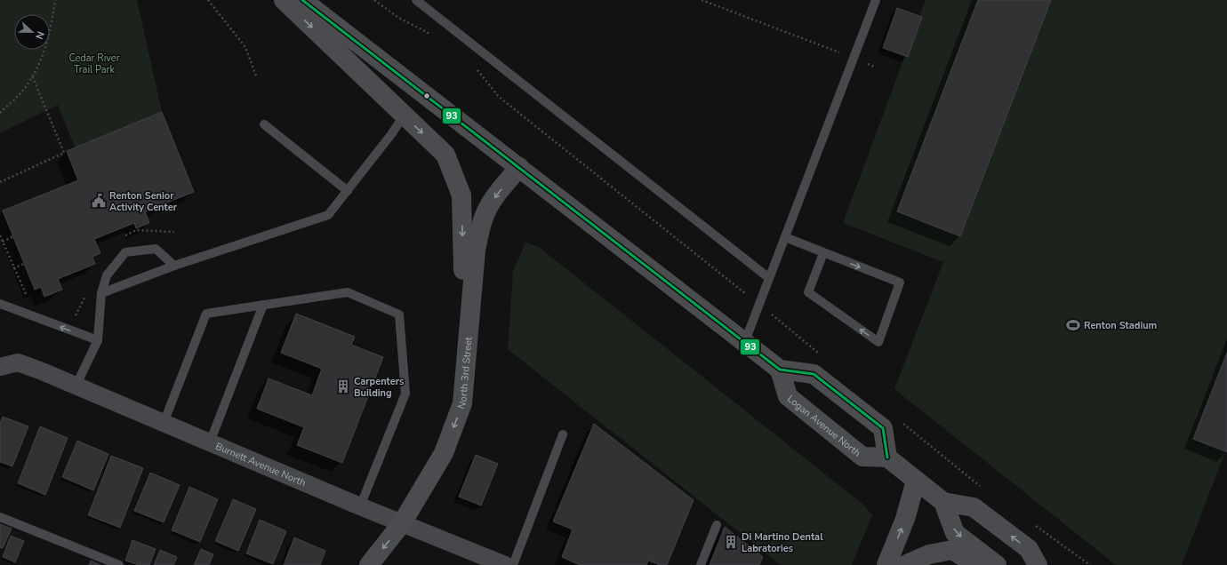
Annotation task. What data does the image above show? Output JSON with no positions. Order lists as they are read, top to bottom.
{
  "streets": {
    "main road": ["North 3rd Street", "Logan Avenue North"],
    "street": ["Burnett Avenue North"]
  },
  "crossings": [
    ["North 3rd Street", "Burnett Avenue North"]
  ],
  "one_way": ["North 3rd Street"],
  "parks": ["Cedar River Trail Park"],
  "places": {
    "public building": ["Renton Senior Activity Center"],
    "sports": ["Renton Stadium"],
    "building": ["Carpenters Building", "Di Martino Dental Labratories"]
  },
  "lines": ["transit line 93"],
  "north": "right"
}
